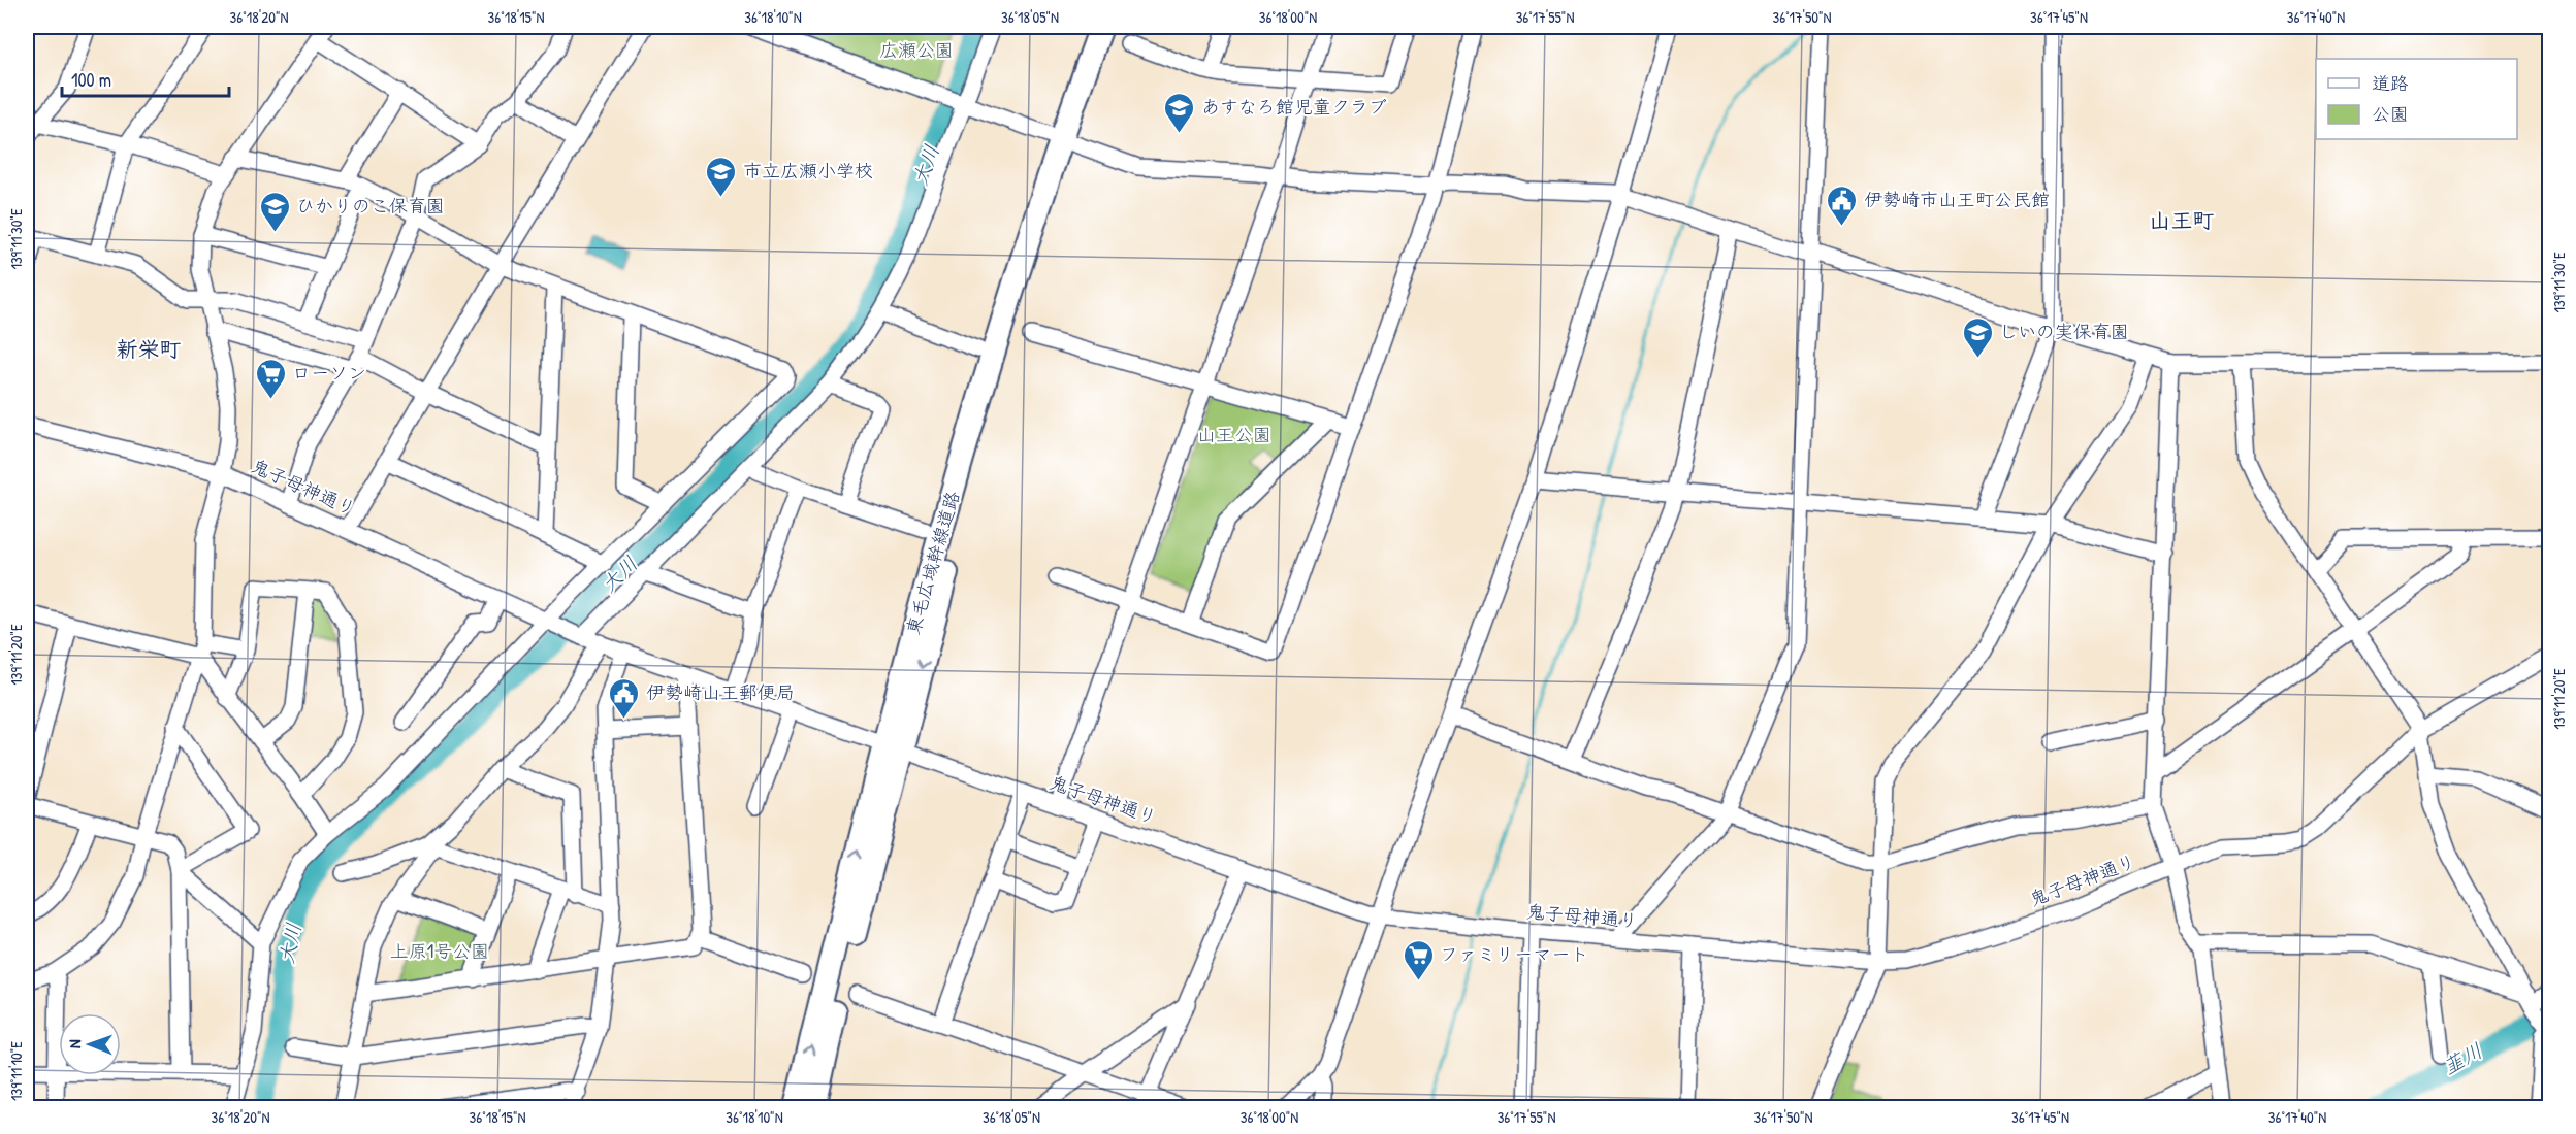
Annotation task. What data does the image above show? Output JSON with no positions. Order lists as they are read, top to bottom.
{
  "streets": {
    "highway": ["東毛広域幹線道路"],
    "street": ["鬼子母神通り"]
  },
  "crossings": [
    ["鬼子母神通り", "東毛広域幹線道路"]
  ],
  "districts": ["山王町", "新栄町"],
  "water": ["大川", "韮川"],
  "parks": ["広瀬公園", "山王公園", "上原1号公園"],
  "places": {
    "school or university": [
      "あすなろ館児童クラブ",
      "市立広瀬小学校",
      "ひかりのこ保育園",
      "しいの実保育園"
    ],
    "public building": ["伊勢崎市山王町公民館", "伊勢崎山王郵便局"],
    "supermarket": ["ローソン", "ファミリーマート"]
  },
  "legend": ["道路", "公園"],
  "scale_bar": "100 m",
  "north": "left",
  "coordinates": [
    "36°18'20\"N",
    "36°18'15\"N",
    "36°18'10\"N",
    "36°18'05\"N",
    "36°18'00\"N",
    "36°17'55\"N",
    "36°17'50\"N",
    "36°17'45\"N",
    "36°17'40\"N",
    "139°11'30\"E",
    "139°11'20\"E",
    "139°11'10\"E"
  ]
}
